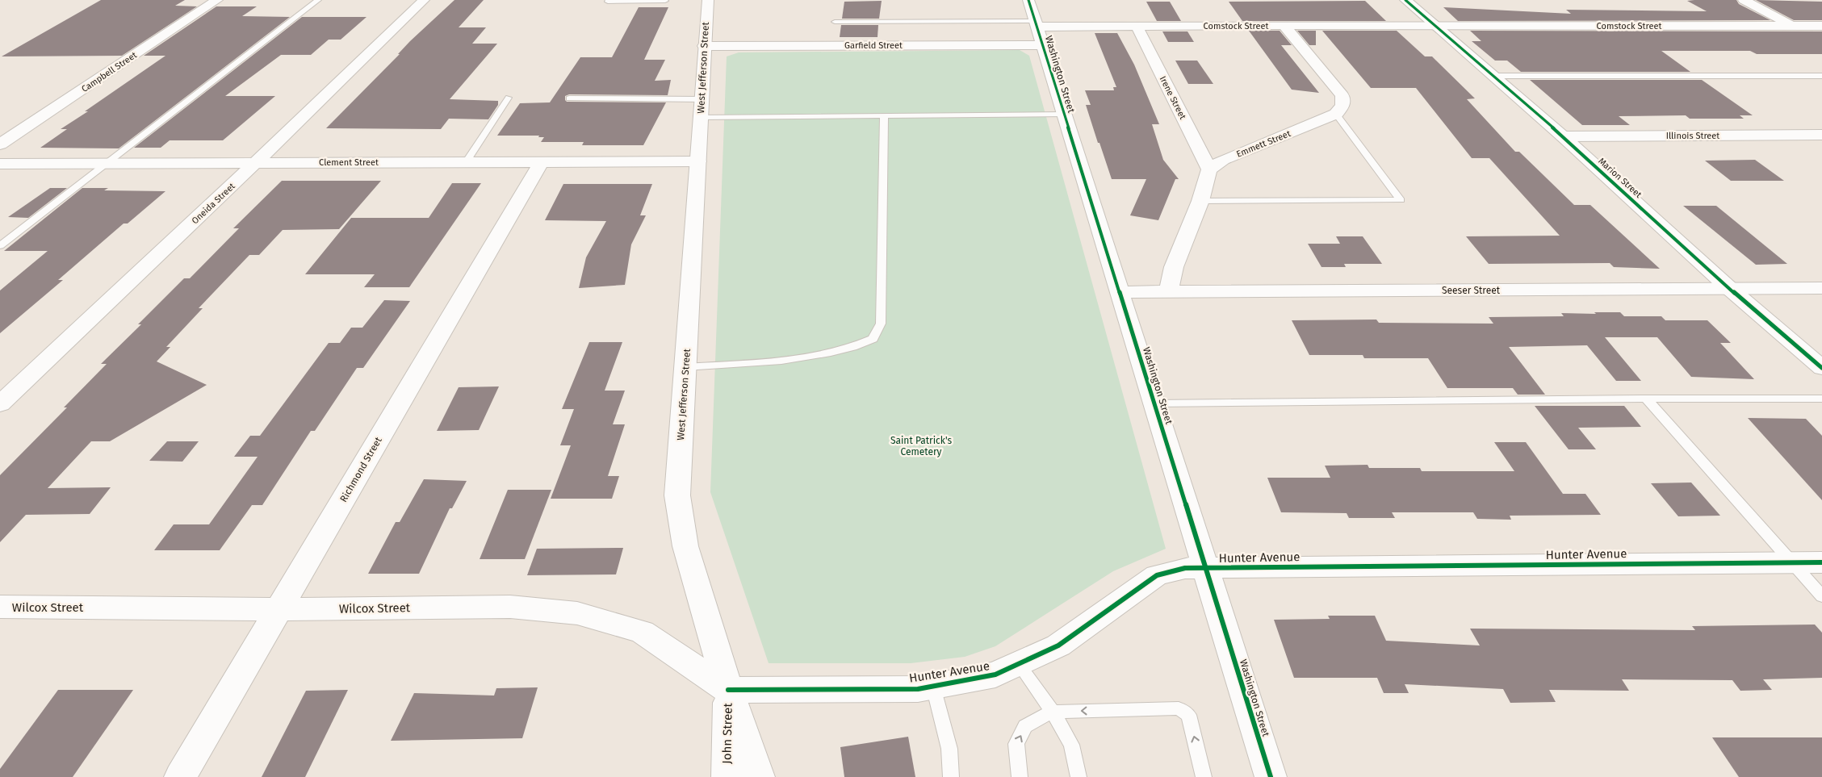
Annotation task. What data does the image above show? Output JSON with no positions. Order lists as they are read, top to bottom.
{
  "streets": {
    "street": [
      "Comstock Street",
      "Garfield Street",
      "West Jefferson Street",
      "Campbell Street",
      "Washington Street",
      "Irene Street",
      "Illinois Street",
      "Emmett Street",
      "Clement Street",
      "Marion Street",
      "Oneida Street",
      "Seeser Street",
      "Richmond Street",
      "Hunter Avenue",
      "Wilcox Street",
      "John Street"
    ]
  },
  "crossings": [
    ["Comstock Street", "Garfield Street"],
    ["Comstock Street", "Washington Street"],
    ["Comstock Street", "Irene Street"],
    ["Comstock Street", "Marion Street"],
    ["Garfield Street", "West Jefferson Street"],
    ["Garfield Street", "Washington Street"],
    ["West Jefferson Street", "Clement Street"],
    ["West Jefferson Street", "Hunter Avenue"],
    ["West Jefferson Street", "Wilcox Street"],
    ["West Jefferson Street", "John Street"],
    ["Washington Street", "Seeser Street"],
    ["Washington Street", "Hunter Avenue"],
    ["Irene Street", "Emmett Street"],
    ["Illinois Street", "Marion Street"],
    ["Clement Street", "Oneida Street"],
    ["Clement Street", "Richmond Street"],
    ["Marion Street", "Seeser Street"],
    ["Richmond Street", "Wilcox Street"],
    ["Hunter Avenue", "Wilcox Street"],
    ["Hunter Avenue", "John Street"],
    ["Wilcox Street", "John Street"]
  ],
  "parks": ["Saint Patrick's Cemetery"]
}
